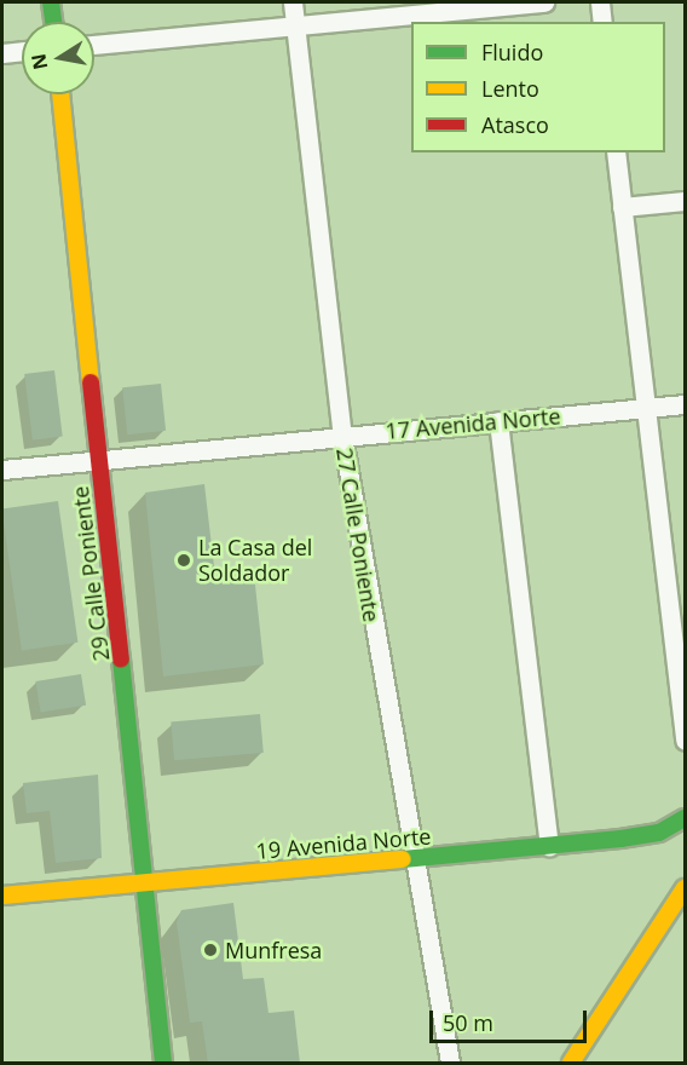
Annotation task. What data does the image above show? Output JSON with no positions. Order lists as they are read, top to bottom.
{
  "streets": {
    "street": [
      "17 Avenida Norte",
      "27 Calle Poniente",
      "29 Calle Poniente",
      "19 Avenida Norte"
    ]
  },
  "crossings": [
    ["17 Avenida Norte", "27 Calle Poniente"],
    ["17 Avenida Norte", "29 Calle Poniente"],
    ["27 Calle Poniente", "19 Avenida Norte"],
    ["29 Calle Poniente", "19 Avenida Norte"]
  ],
  "places": ["La Casa del Soldador", "Munfresa"],
  "legend": ["Fluido", "Lento", "Atasco"],
  "scale_bar": "50 m",
  "north": "left"
}
